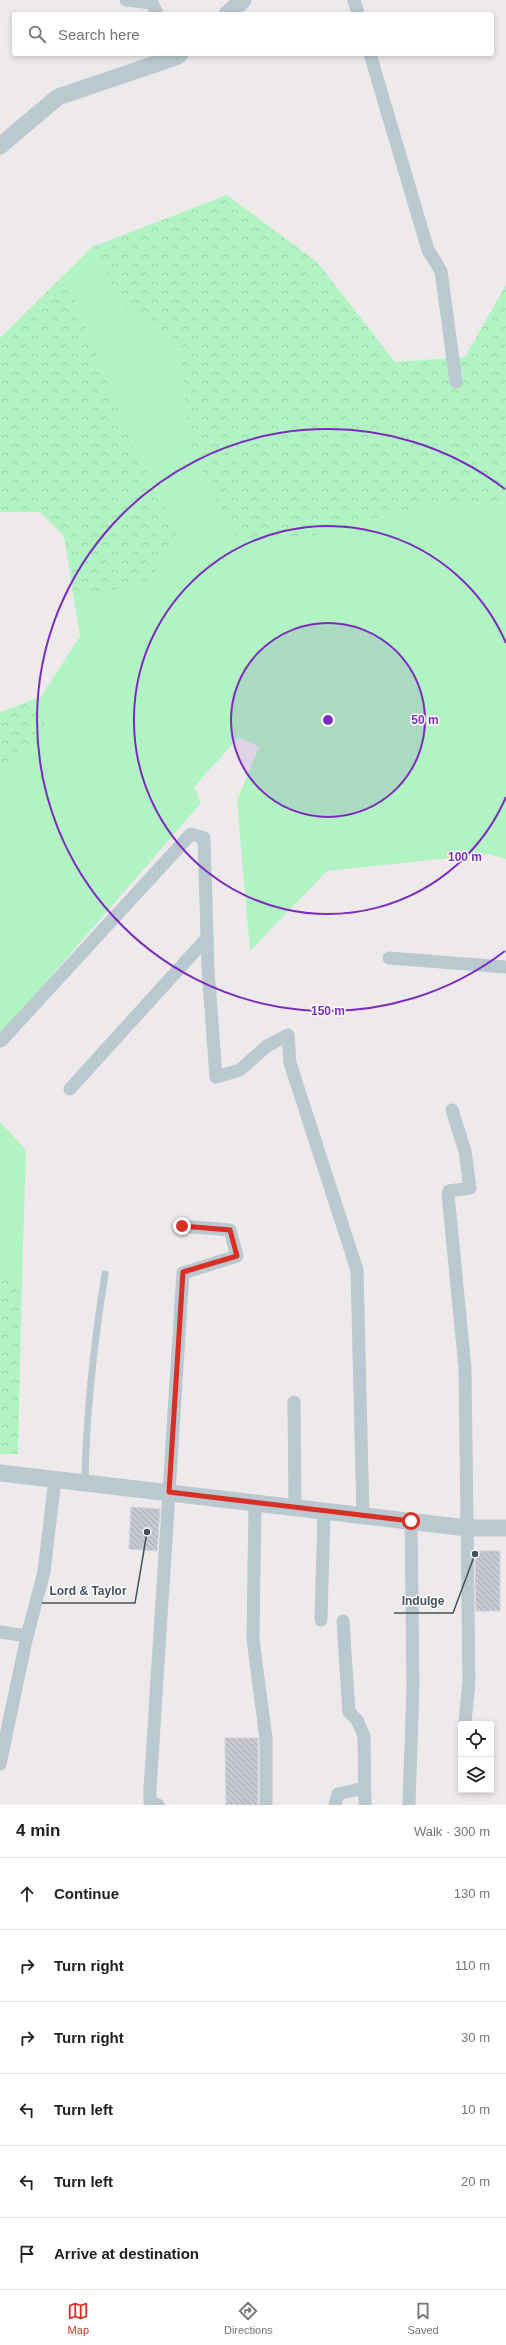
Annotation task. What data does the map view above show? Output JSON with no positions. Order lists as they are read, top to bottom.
{
  "places": ["Lord & Taylor", "Indulge"],
  "page": {
    "search": "Search here",
    "heading": ["4 min", "Walk · 300 m"],
    "list": [
      ["Continue", "130 m"],
      ["Turn right", "110 m"],
      ["Turn right", "30 m"],
      ["Turn left", "10 m"],
      ["Turn left", "20 m"],
      "Arrive at destination"
    ],
    "nav": ["Map", "Directions", "Saved"]
  },
  "rings": ["50 m", "100 m", "150 m"]
}
